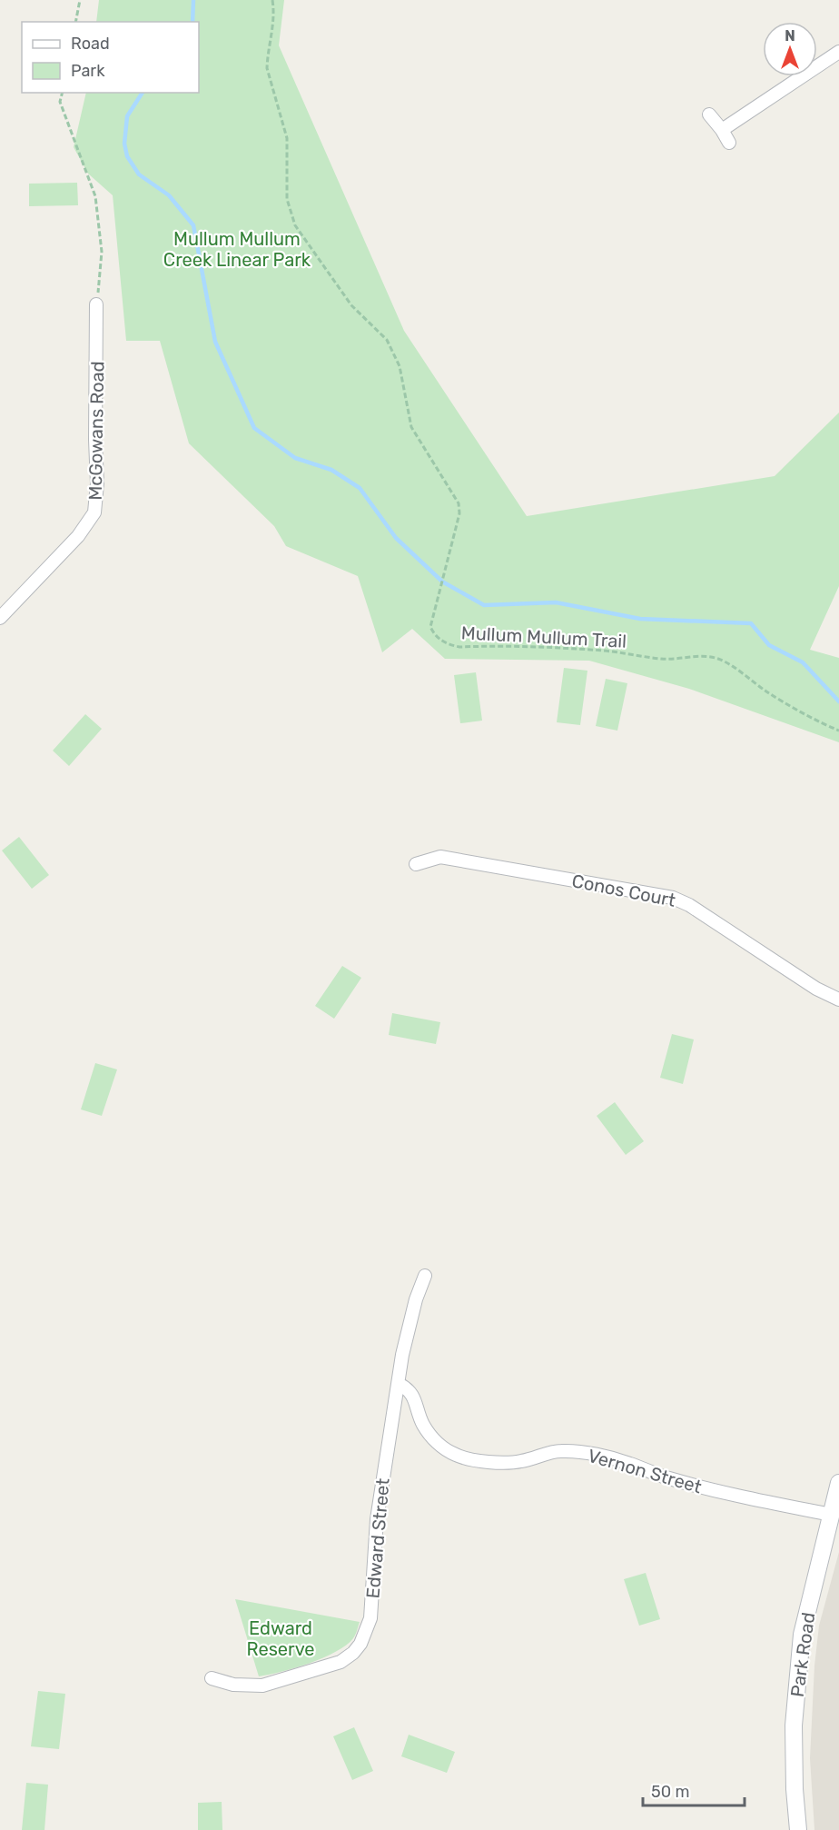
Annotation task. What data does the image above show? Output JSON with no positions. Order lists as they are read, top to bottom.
{
  "streets": {
    "street": [
      "McGowans Road",
      "Conos Court",
      "Vernon Street",
      "Edward Street",
      "Park Road"
    ],
    "path": ["Mullum Mullum Trail"]
  },
  "crossings": [
    ["Vernon Street", "Edward Street"],
    ["Vernon Street", "Park Road"]
  ],
  "parks": ["Mullum Mullum Creek Linear Park", "Edward Reserve"],
  "legend": ["Road", "Park"],
  "scale_bar": "50 m",
  "north": "top"
}
